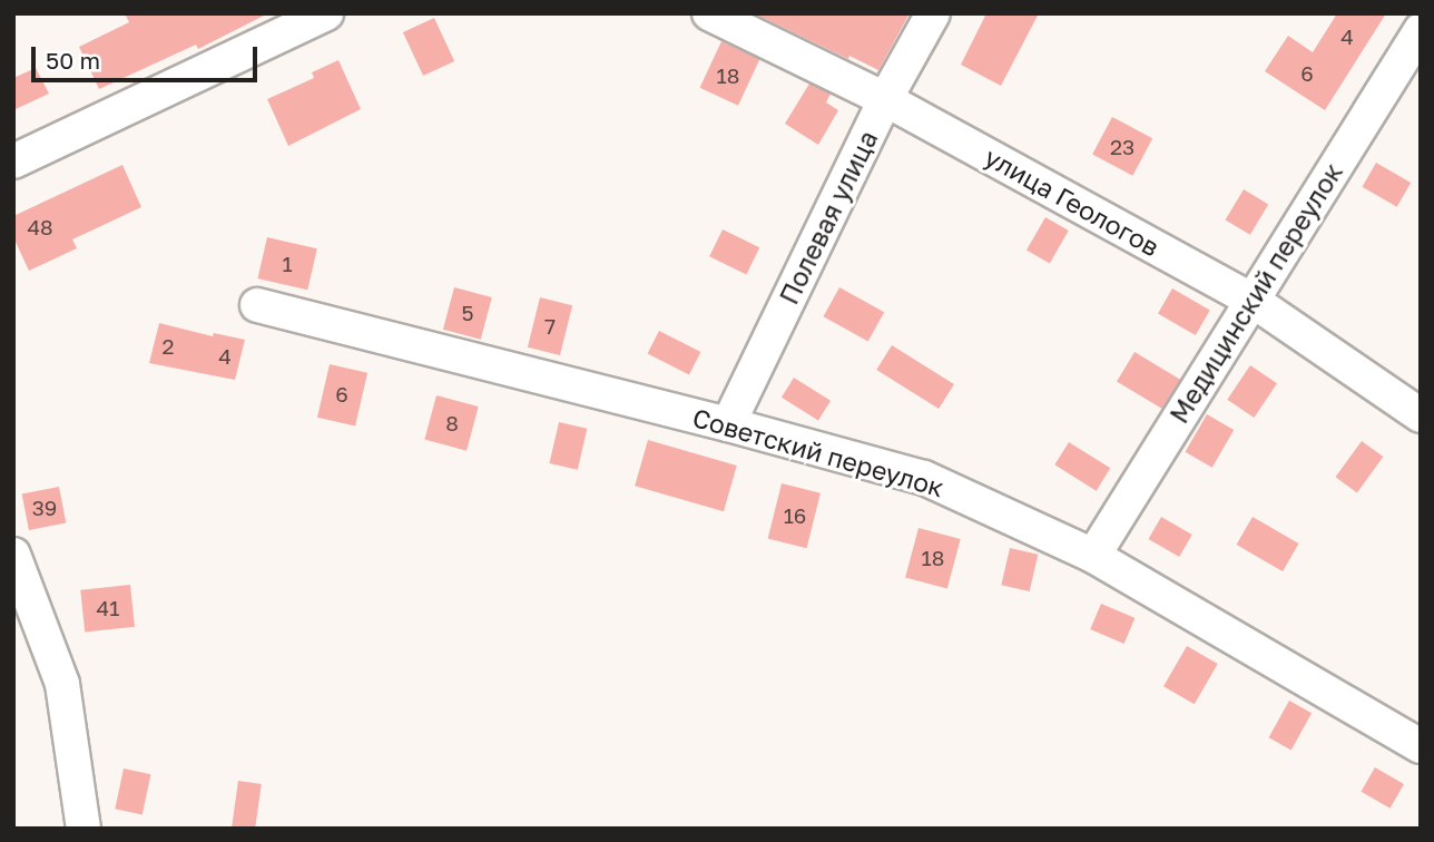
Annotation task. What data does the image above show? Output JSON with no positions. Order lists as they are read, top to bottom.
{
  "streets": {
    "street": [
      "улица Геологов",
      "Полевая улица",
      "Медицинский переулок",
      "Советский переулок"
    ]
  },
  "crossings": [
    ["улица Геологов", "Полевая улица"],
    ["улица Геологов", "Медицинский переулок"],
    ["Полевая улица", "Советский переулок"],
    ["Медицинский переулок", "Советский переулок"]
  ],
  "house_numbers": [
    "4",
    "6",
    "18",
    "23",
    "48",
    "1",
    "5",
    "7",
    "2",
    "4",
    "6",
    "8",
    "39",
    "16",
    "18",
    "41"
  ],
  "scale_bar": "50 m"
}
